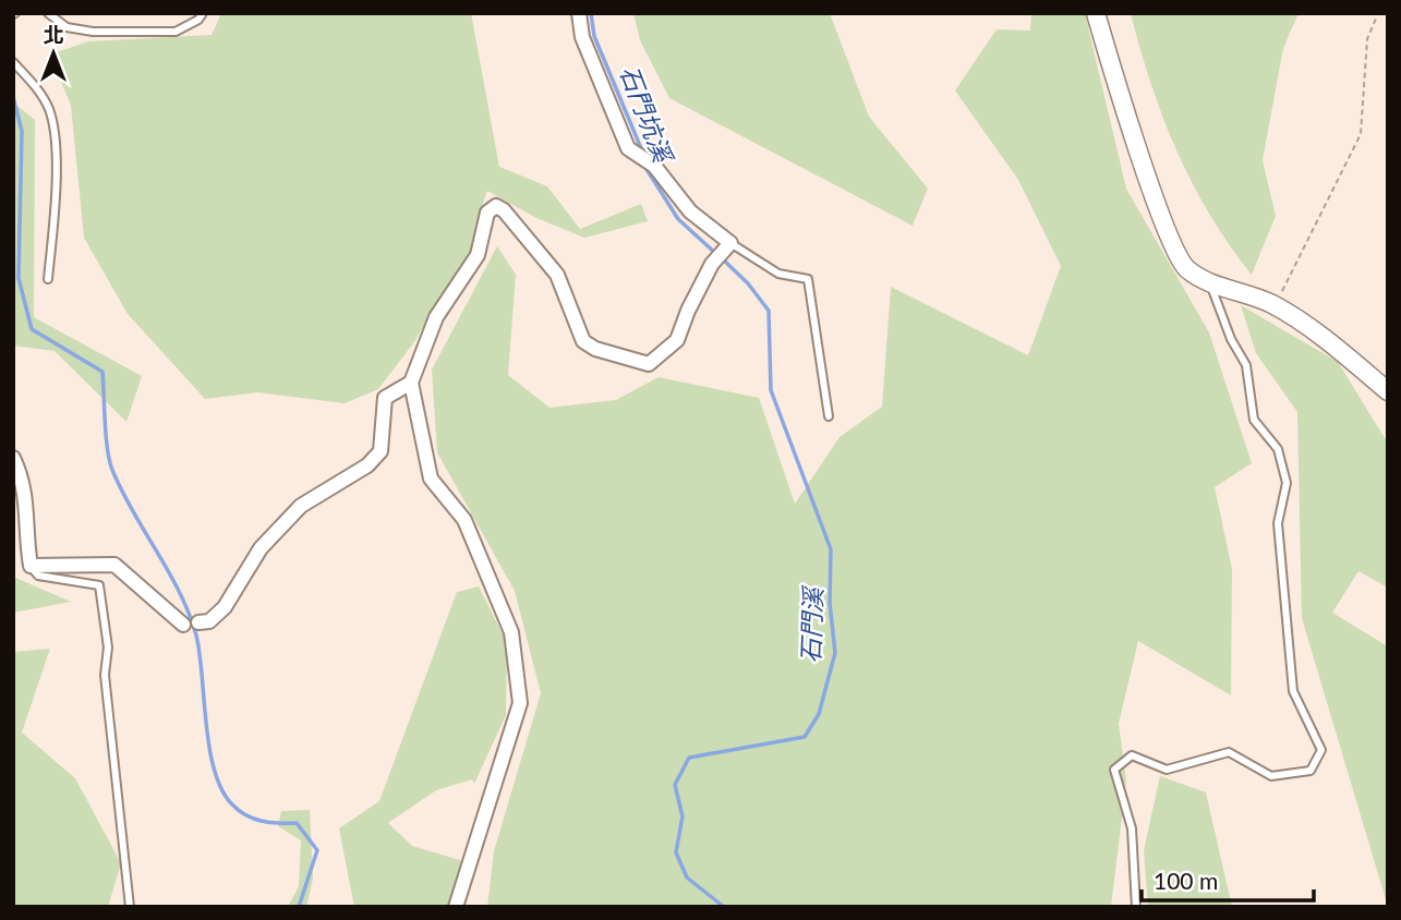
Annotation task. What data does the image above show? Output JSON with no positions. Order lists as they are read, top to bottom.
{
  "water": ["石門坑溪", "石門溪"],
  "scale_bar": "100 m",
  "north": "top"
}
